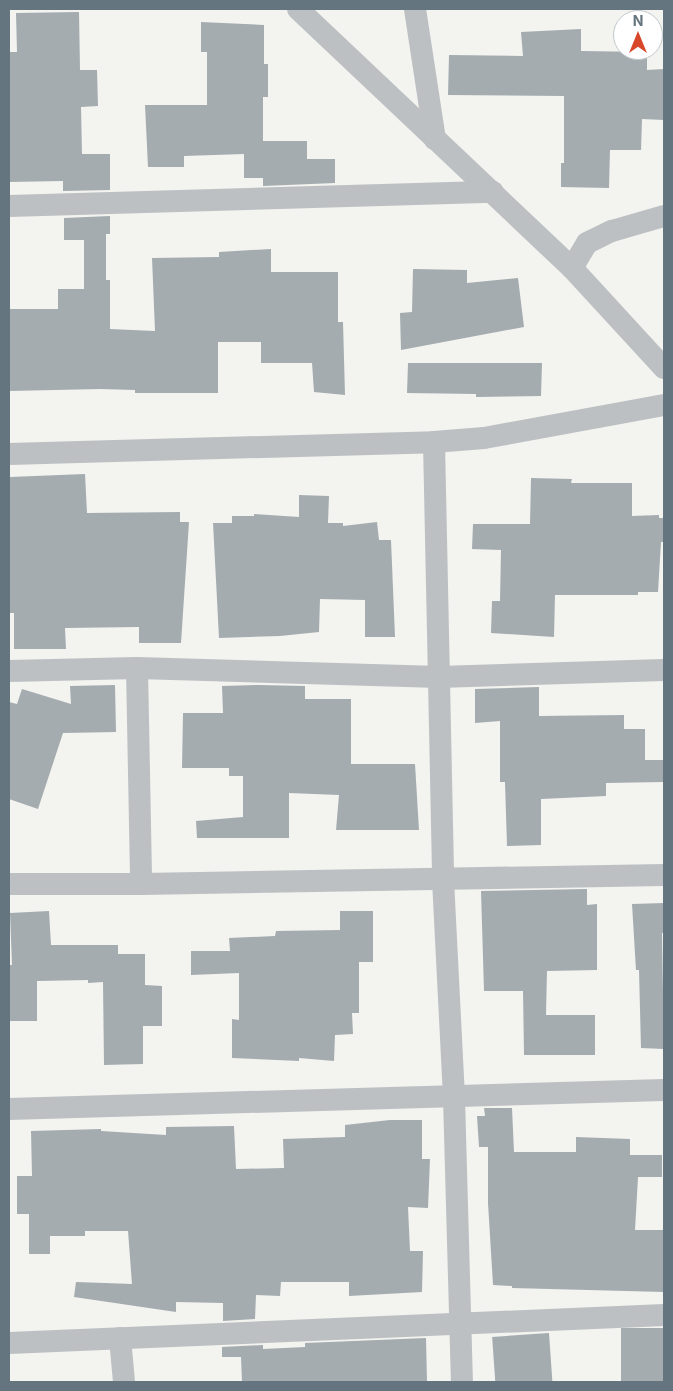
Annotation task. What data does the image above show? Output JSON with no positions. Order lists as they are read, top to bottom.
{
  "north": "top"
}
